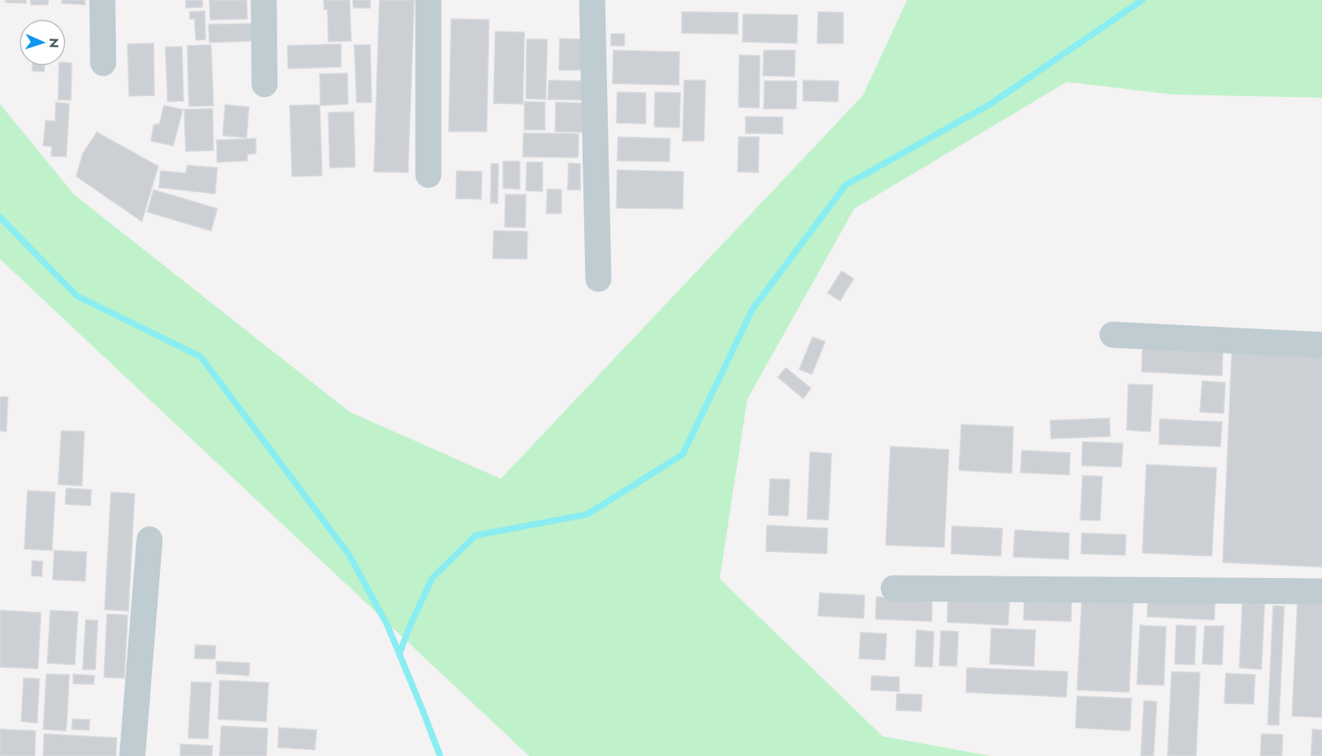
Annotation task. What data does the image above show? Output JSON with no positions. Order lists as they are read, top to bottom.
{
  "north": "right"
}
